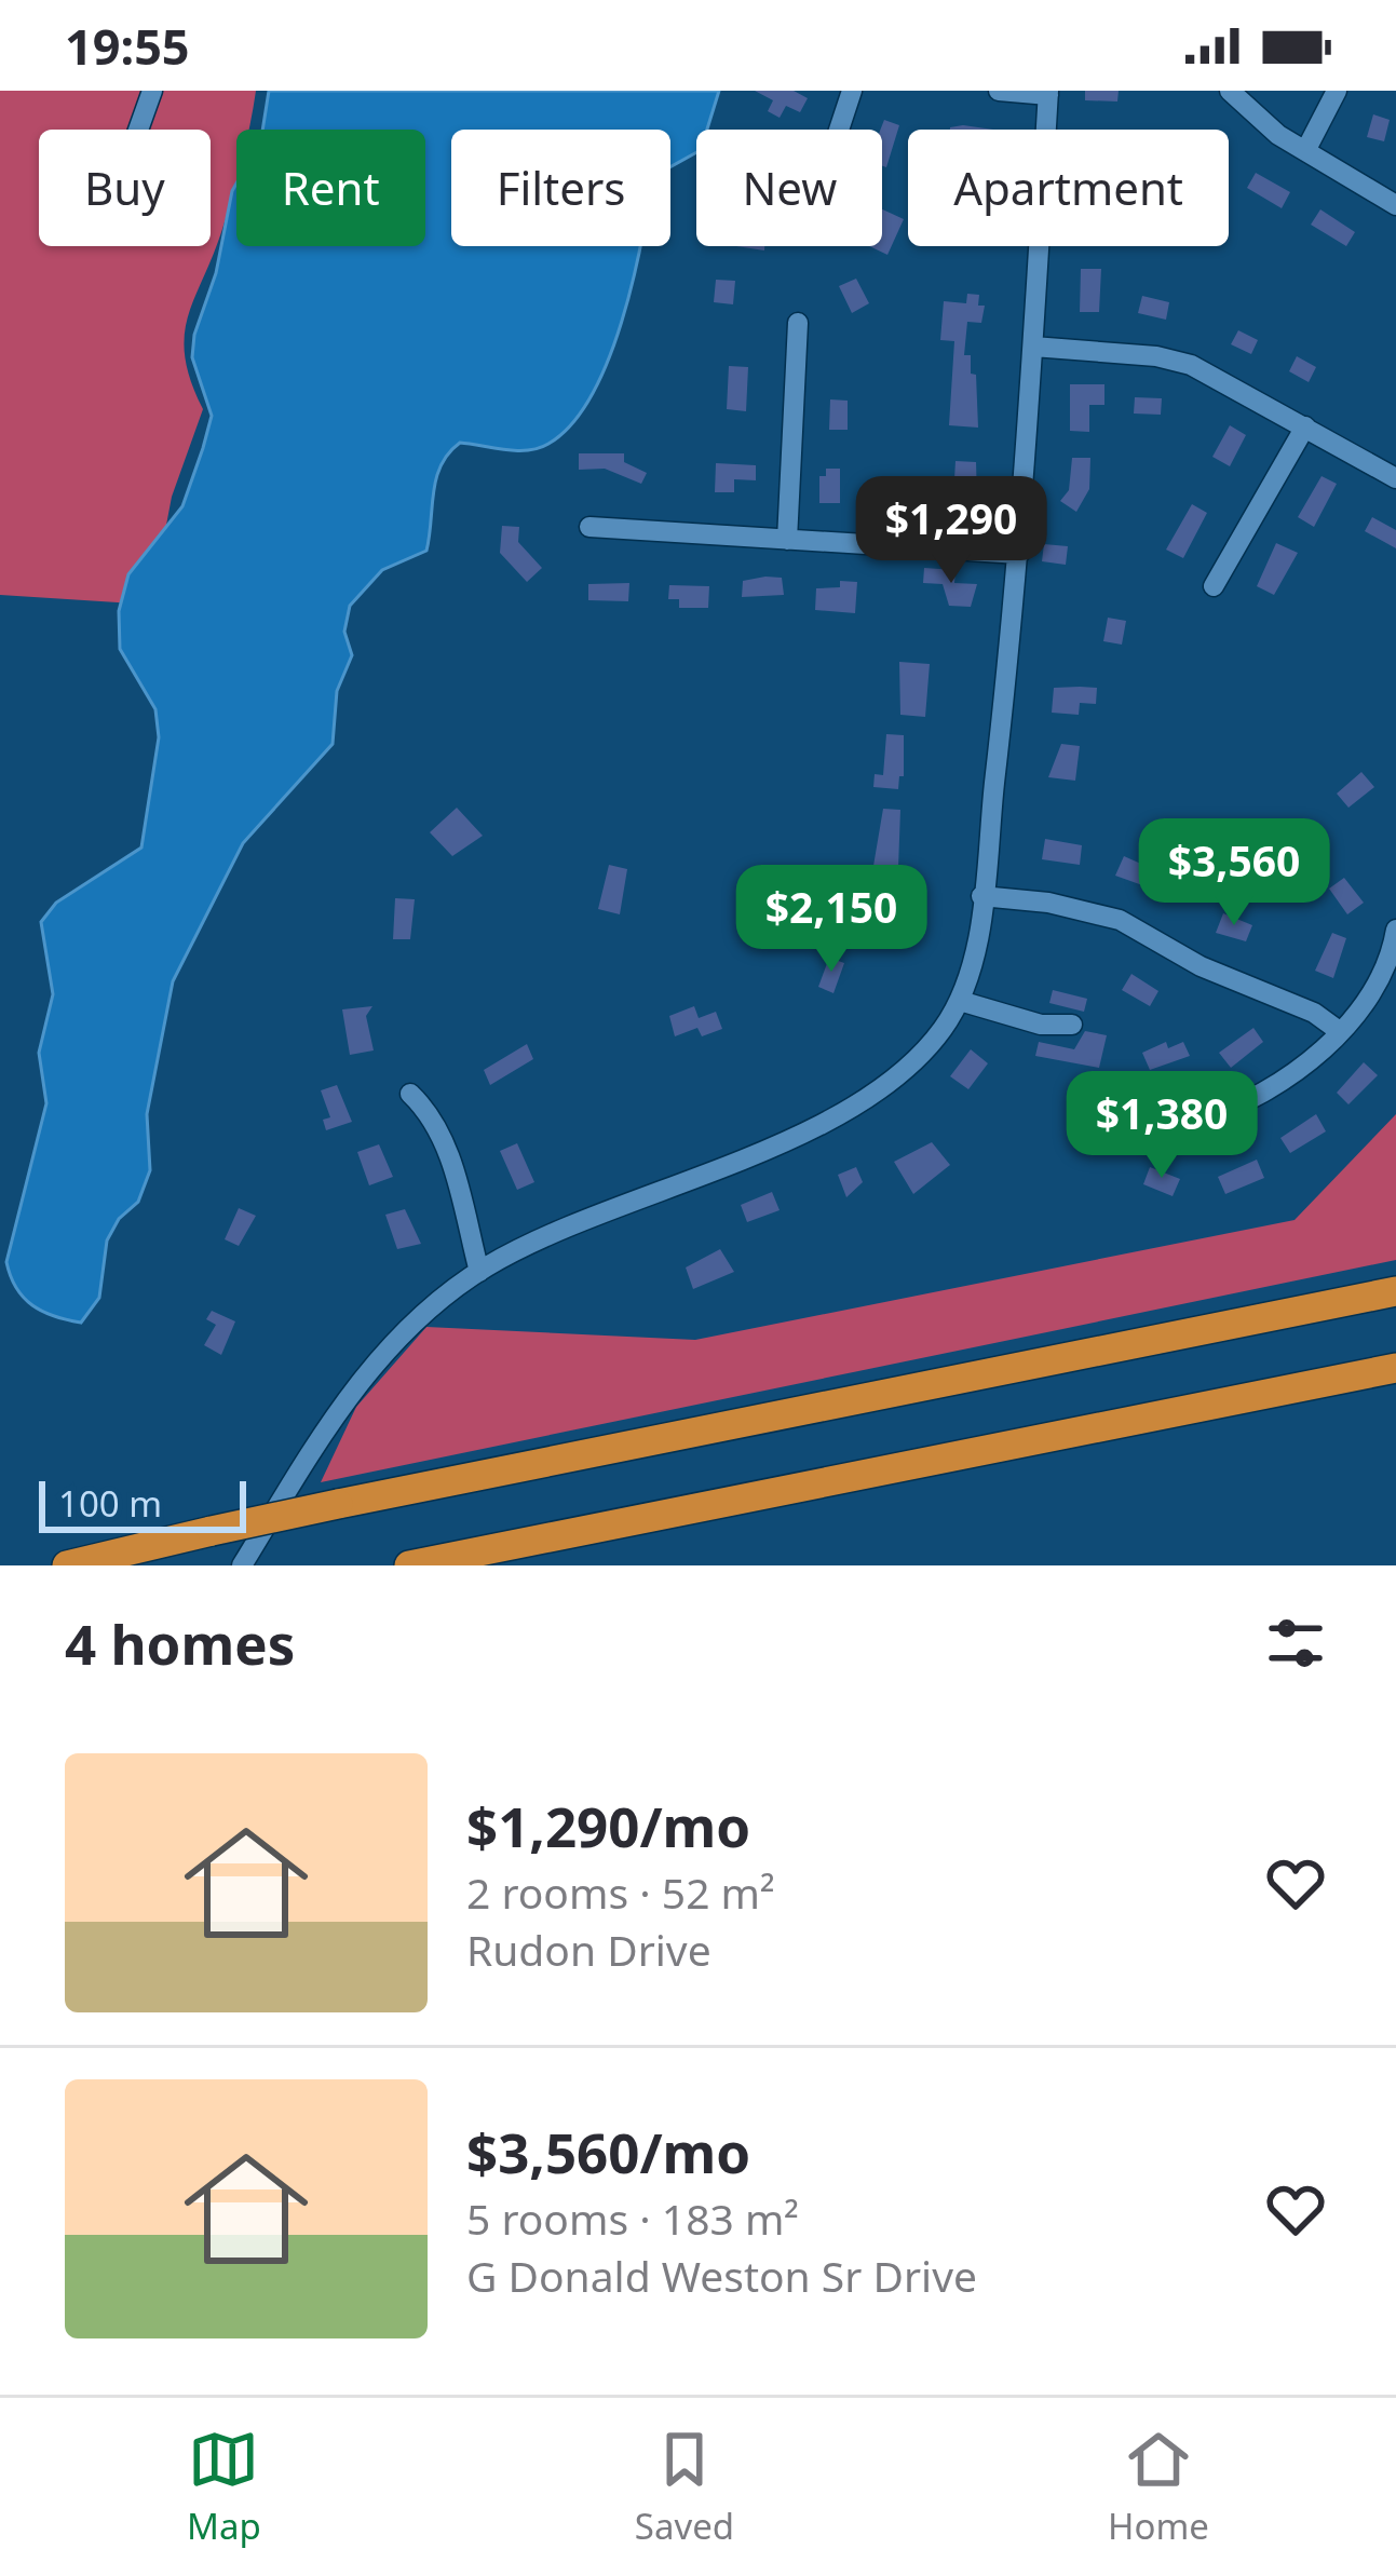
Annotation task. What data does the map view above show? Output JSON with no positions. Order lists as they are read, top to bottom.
{
  "scale_bar": "100 m",
  "page": {
    "status": "19:55",
    "chip": [
      "Buy",
      "Rent",
      "Filters",
      "New",
      "Apartment"
    ],
    "price": [
      "$1,290",
      "$3,560",
      "$2,150",
      "$1,380"
    ],
    "scale": "100 m",
    "heading": "4 homes",
    "list": [
      {
        "name": "$1,290/mo",
        "note": "2 rooms · 52 m² · Rudon Drive"
      },
      {
        "name": "$3,560/mo",
        "note": "5 rooms · 183 m² · G Donald Weston Sr Drive"
      }
    ],
    "tabs": ["Map", "Saved", "Home"]
  }
}
